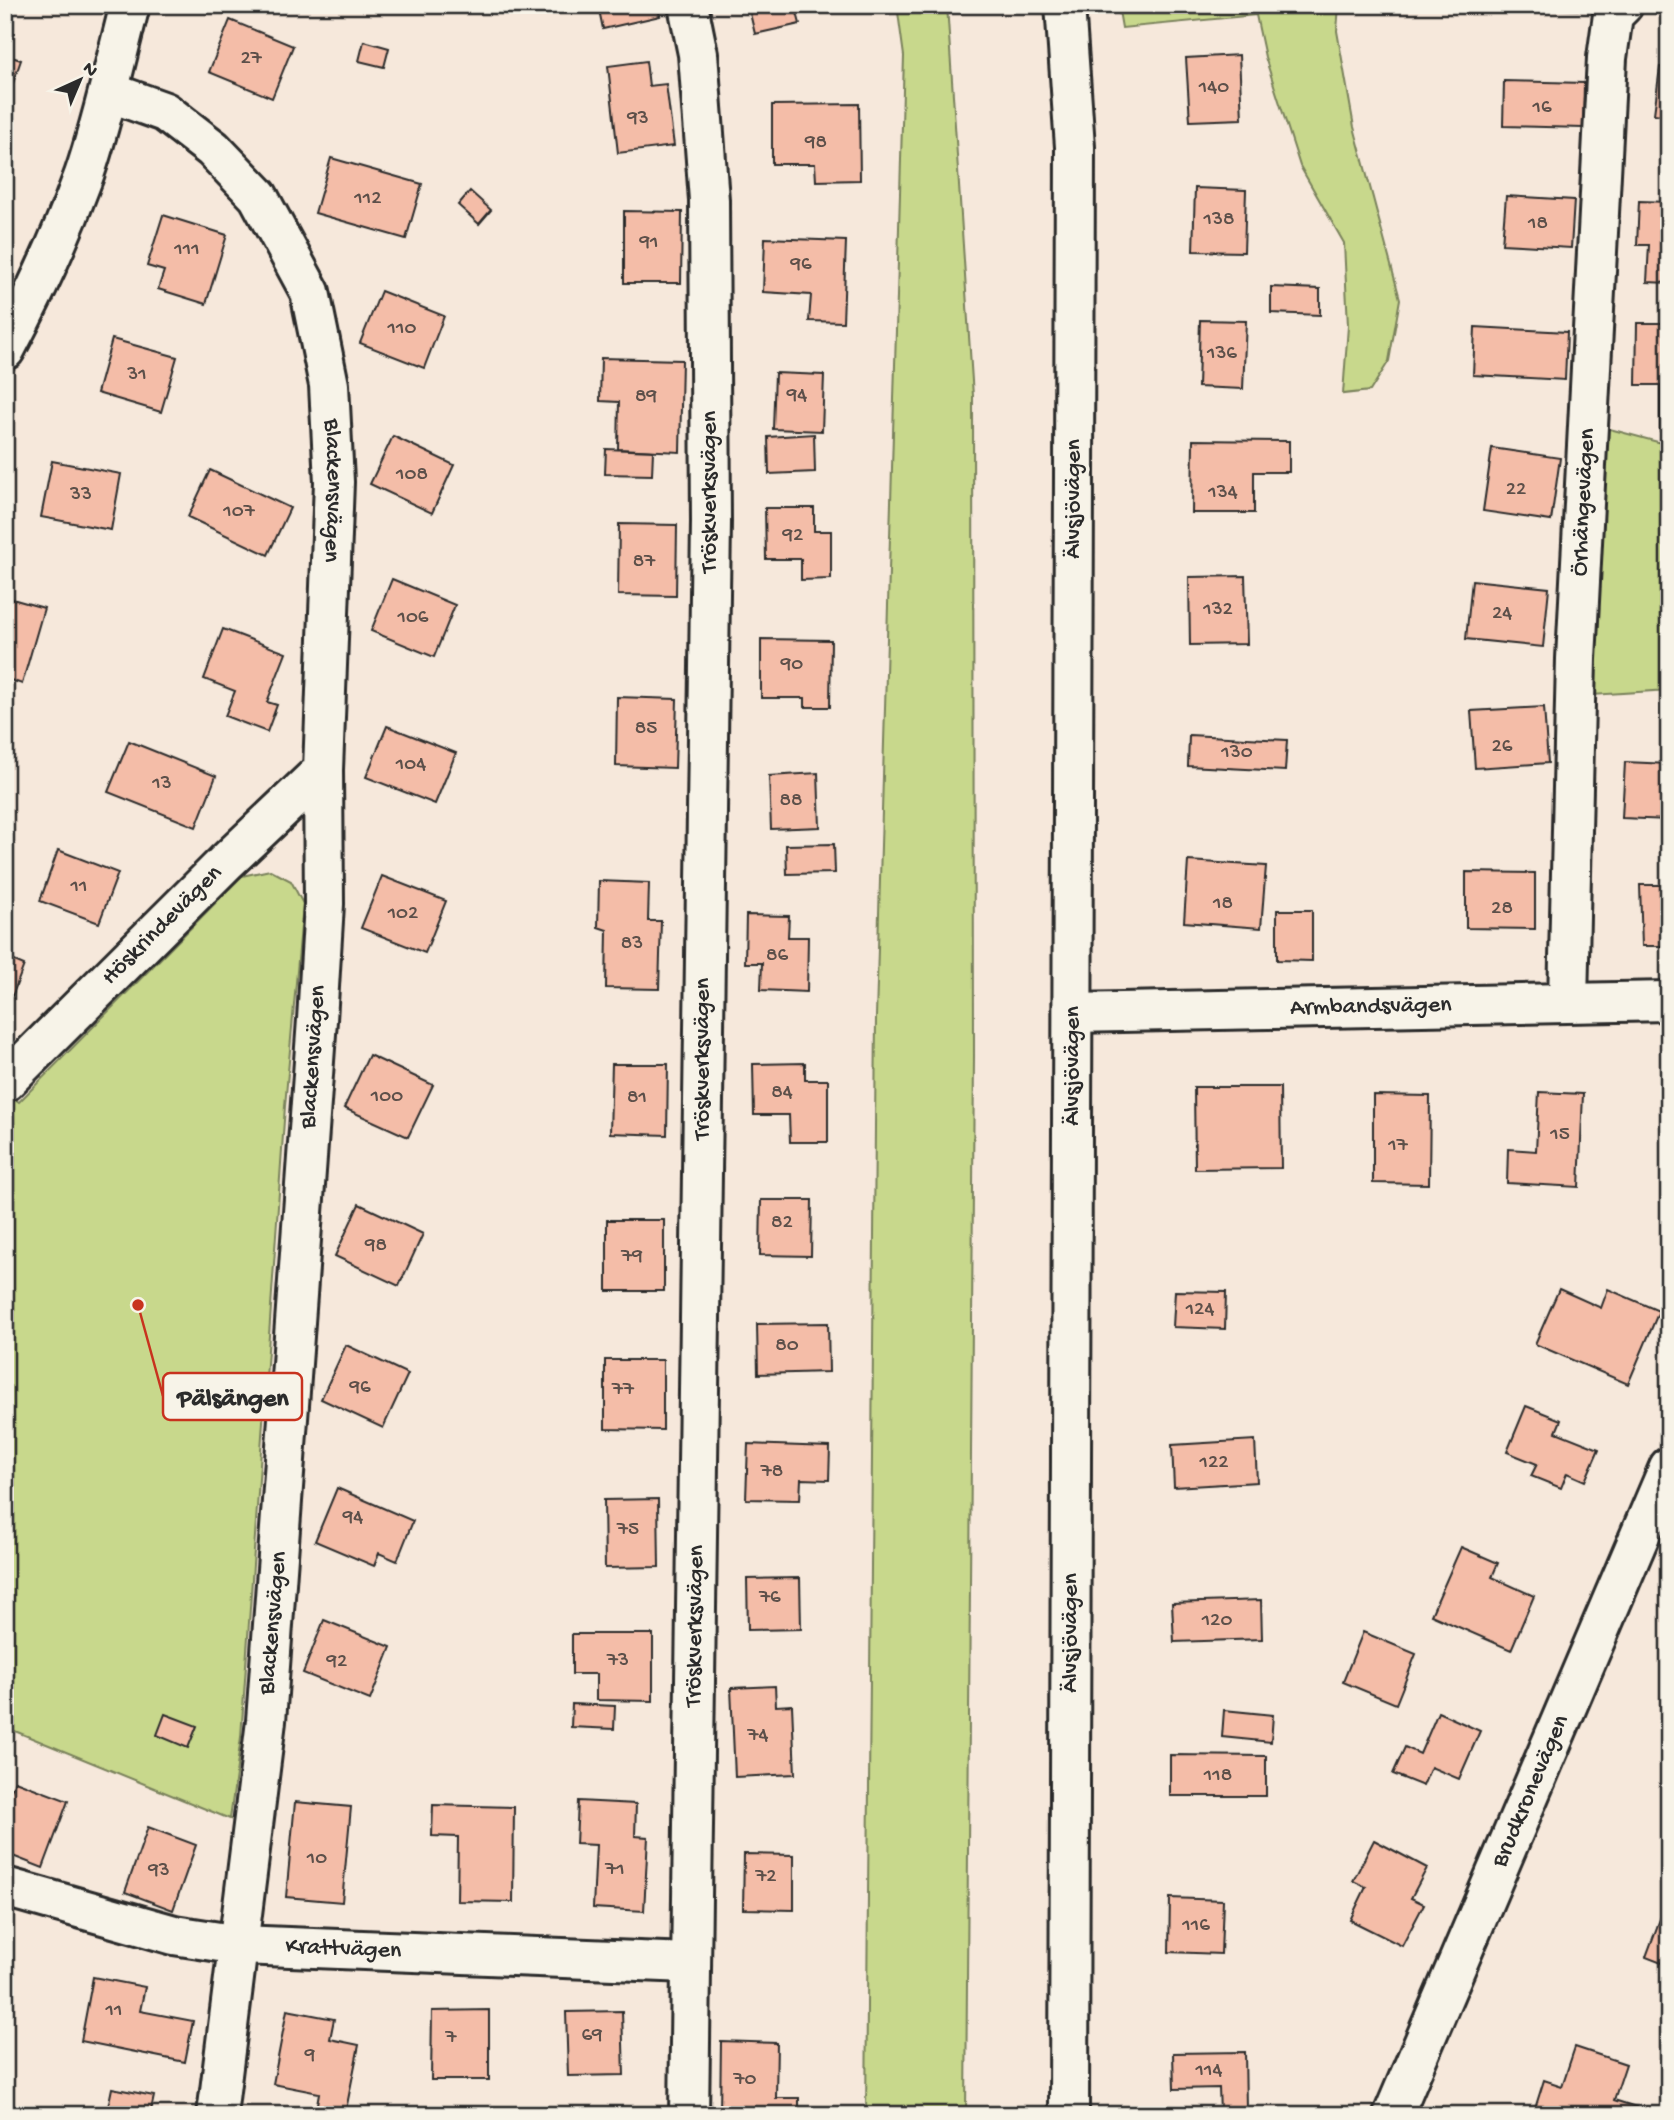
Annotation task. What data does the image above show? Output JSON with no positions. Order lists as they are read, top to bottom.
{
  "streets": {
    "street": [
      "Blackensvägen",
      "Tröskverksvägen",
      "Älvsjövägen",
      "Örhängevägen",
      "Höskrindevägen",
      "Armbandsvägen",
      "Brudkronevägen",
      "Krattvägen"
    ]
  },
  "crossings": [
    ["Blackensvägen", "Höskrindevägen"],
    ["Blackensvägen", "Krattvägen"],
    ["Tröskverksvägen", "Krattvägen"],
    ["Älvsjövägen", "Armbandsvägen"],
    ["Örhängevägen", "Armbandsvägen"]
  ],
  "places": ["Pälsängen"],
  "house_numbers": [
    "27",
    "140",
    "16",
    "93",
    "98",
    "112",
    "138",
    "18",
    "91",
    "111",
    "96",
    "110",
    "136",
    "31",
    "94",
    "89",
    "108",
    "22",
    "134",
    "33",
    "107",
    "92",
    "87",
    "132",
    "24",
    "106",
    "90",
    "85",
    "26",
    "130",
    "104",
    "13",
    "88",
    "11",
    "18",
    "28",
    "102",
    "83",
    "86",
    "84",
    "100",
    "81",
    "15",
    "17",
    "82",
    "98",
    "79",
    "124",
    "80",
    "96",
    "77",
    "122",
    "78",
    "94",
    "75",
    "76",
    "120",
    "73",
    "92",
    "74",
    "118",
    "10",
    "71",
    "93",
    "72",
    "116",
    "11",
    "69",
    "7",
    "9",
    "114",
    "70"
  ],
  "north": "top right"
}
